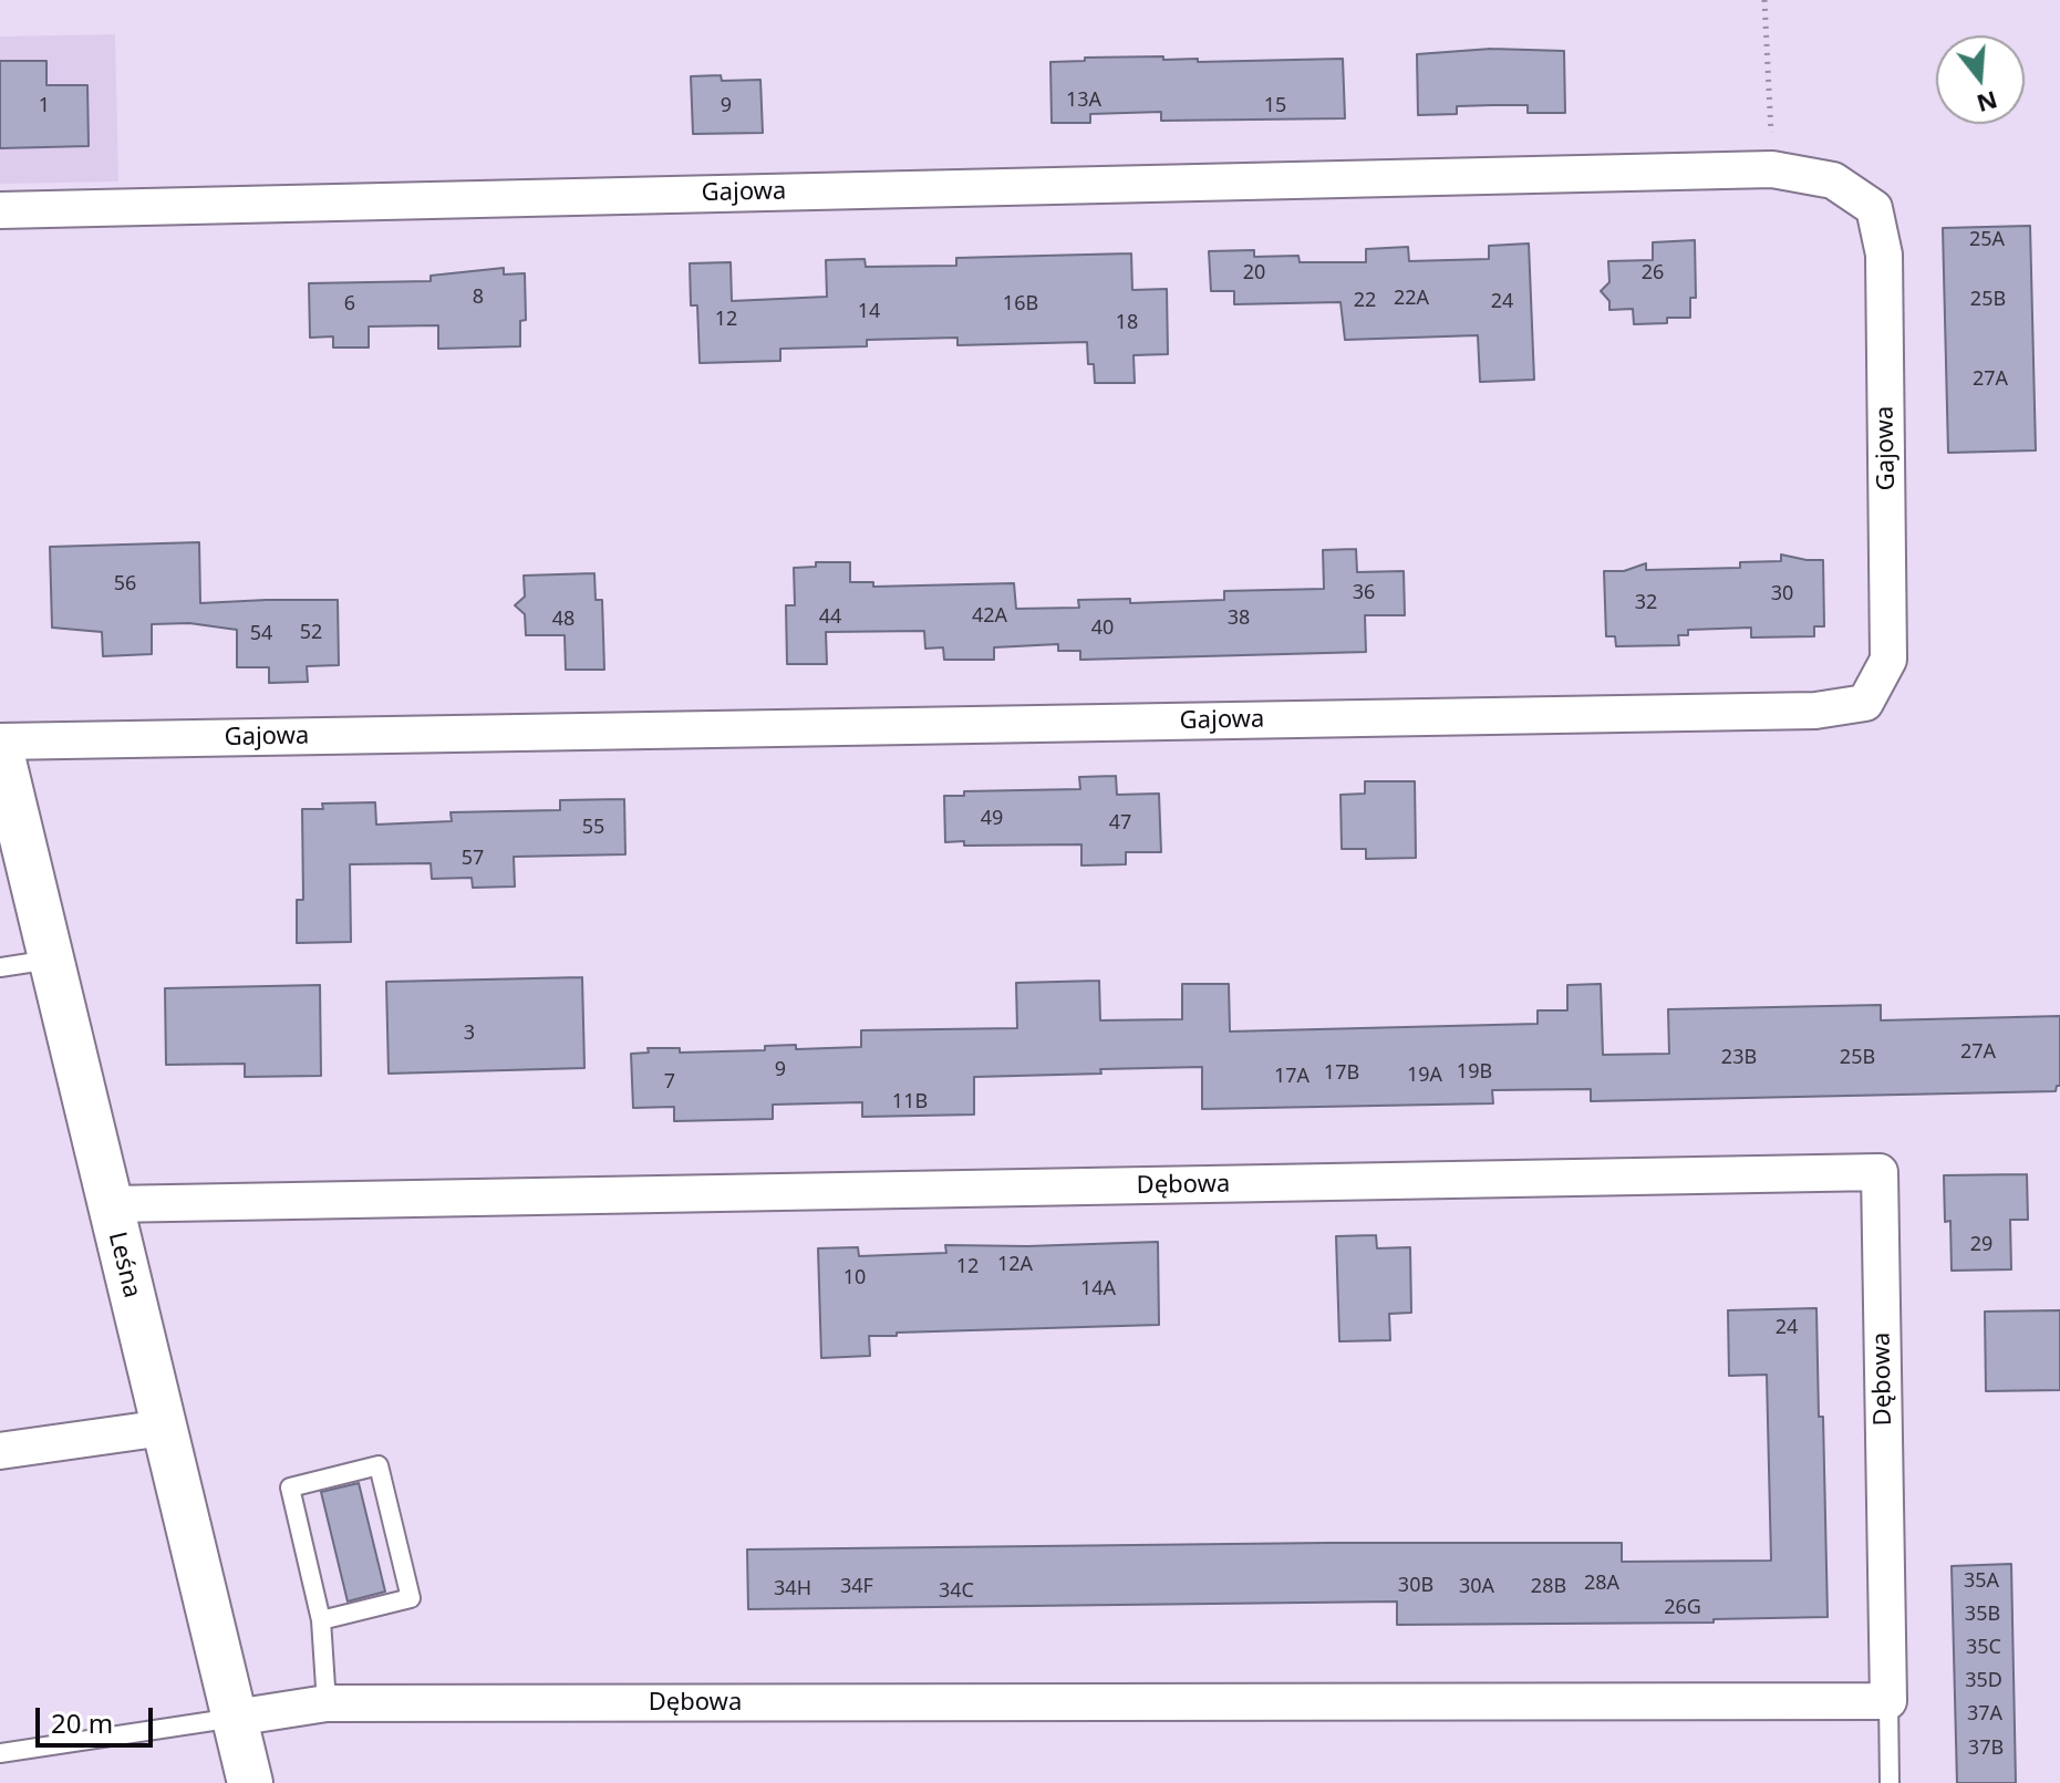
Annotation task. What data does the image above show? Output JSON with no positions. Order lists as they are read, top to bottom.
{
  "streets": {
    "street": ["Gajowa", "Dębowa", "Leśna"]
  },
  "crossings": [
    ["Gajowa", "Leśna"],
    ["Dębowa", "Leśna"]
  ],
  "house_numbers": [
    "13A",
    "1",
    "9",
    "15",
    "25A",
    "20",
    "26",
    "8",
    "22A",
    "25B",
    "22",
    "24",
    "6",
    "16B",
    "14",
    "12",
    "18",
    "27A",
    "56",
    "36",
    "30",
    "32",
    "42A",
    "44",
    "38",
    "48",
    "40",
    "52",
    "54",
    "49",
    "47",
    "55",
    "57",
    "3",
    "27A",
    "23B",
    "25B",
    "9",
    "19B",
    "17B",
    "19A",
    "17A",
    "7",
    "11B",
    "29",
    "12A",
    "12",
    "10",
    "14A",
    "24",
    "35A",
    "28A",
    "30B",
    "34F",
    "30A",
    "28B",
    "34H",
    "34C",
    "26G",
    "35B",
    "35C",
    "35D",
    "37A",
    "37B"
  ],
  "scale_bar": "20 m",
  "north": "bottom"
}
